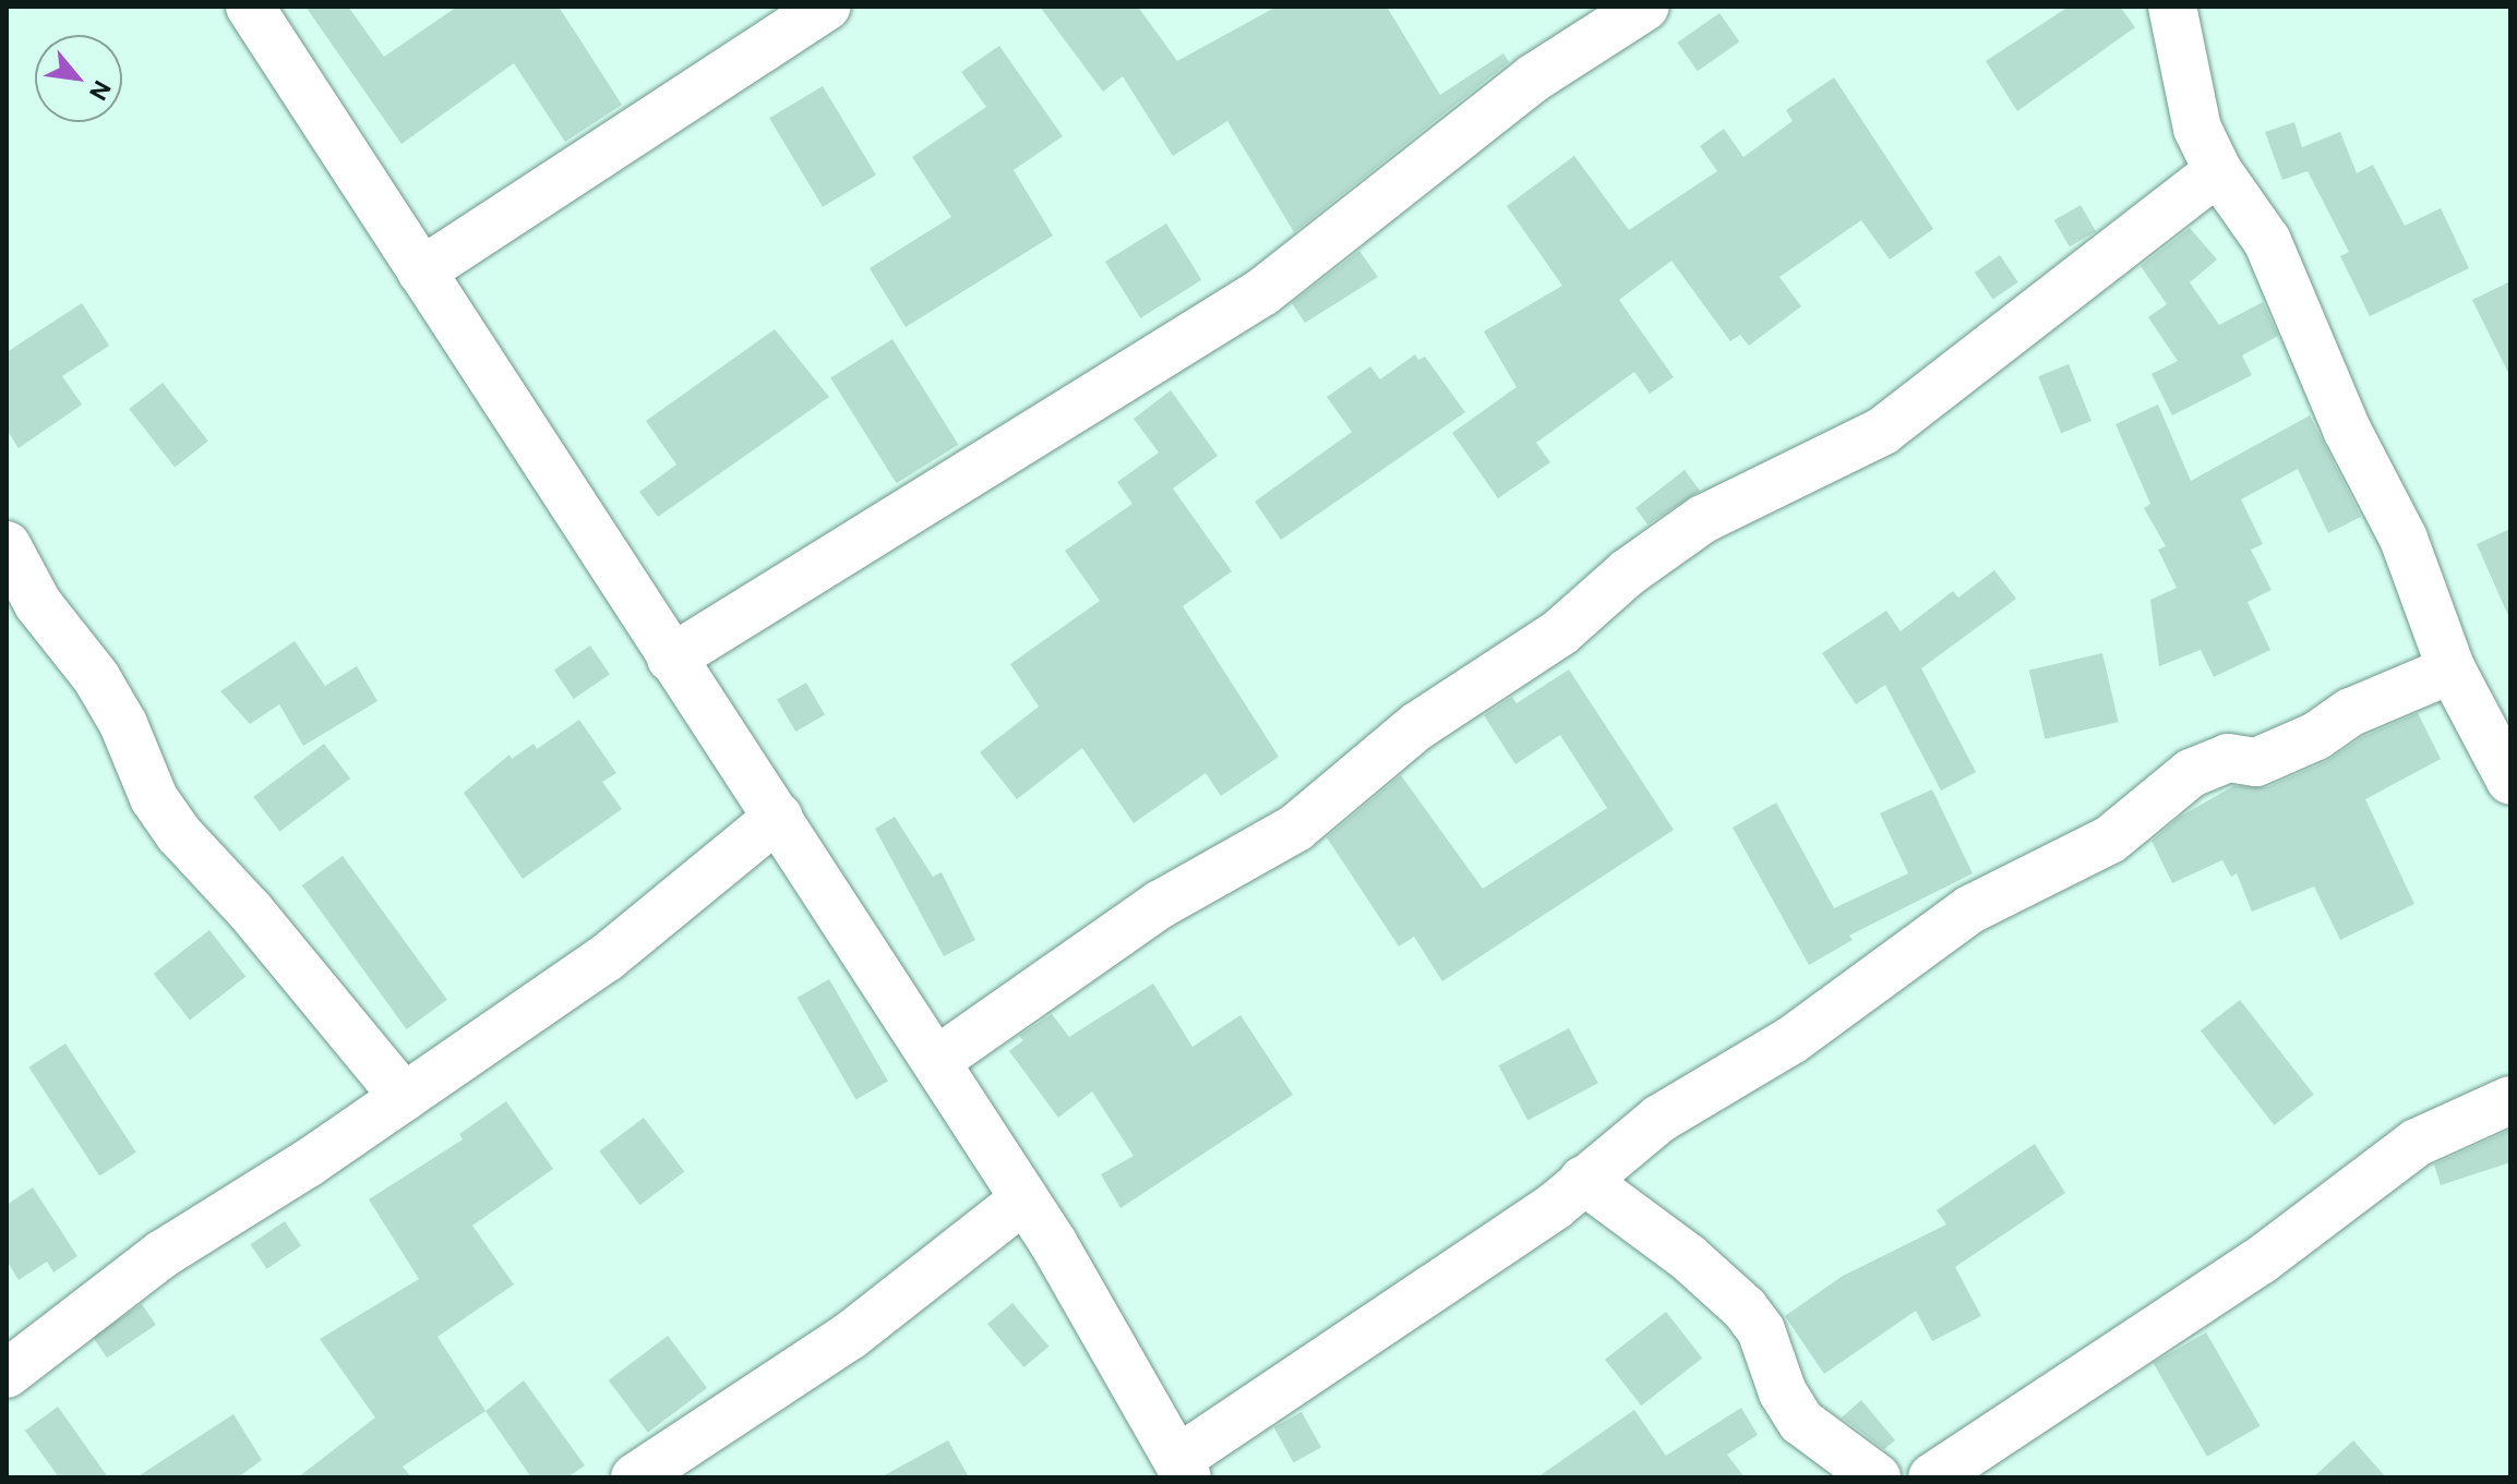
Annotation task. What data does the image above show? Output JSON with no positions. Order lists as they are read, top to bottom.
{
  "north": "bottom right"
}
